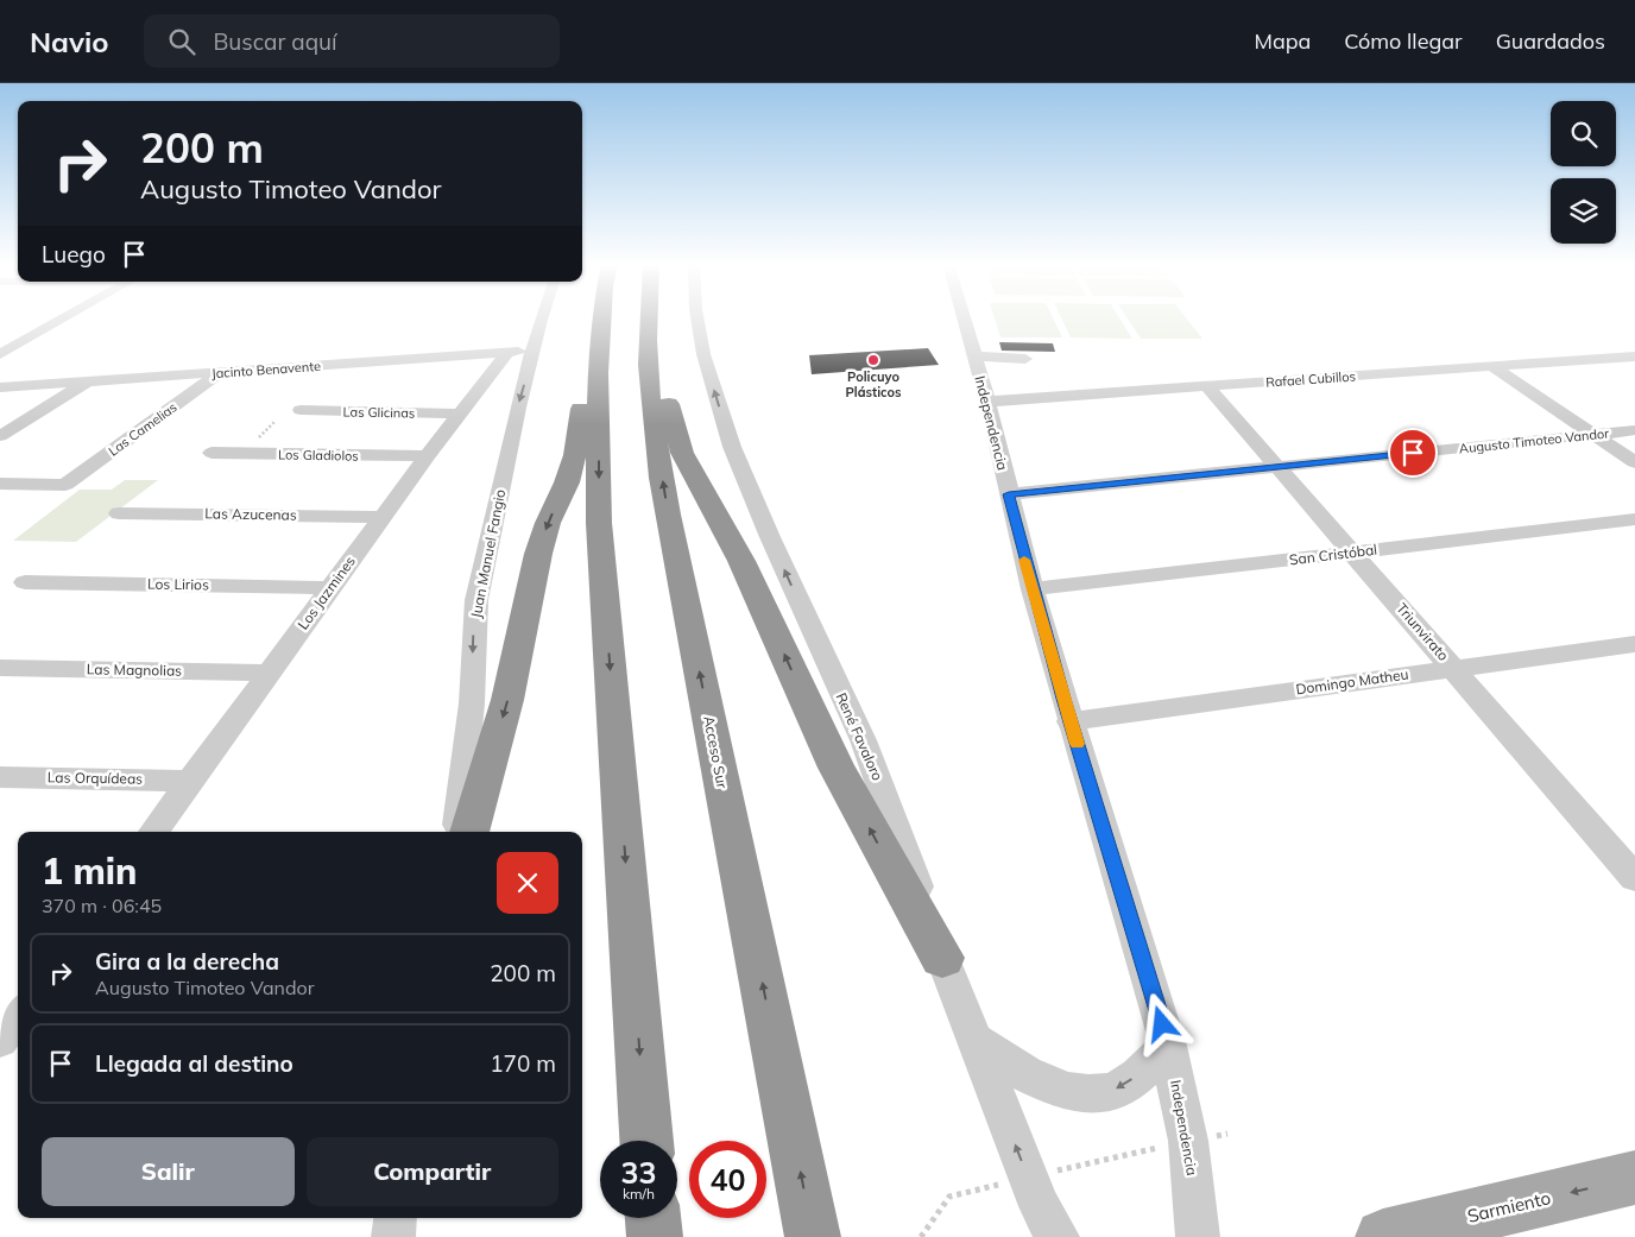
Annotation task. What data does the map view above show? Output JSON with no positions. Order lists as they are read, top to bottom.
{
  "streets": {
    "highway": ["Acceso Sur"],
    "main road": ["Sarmiento"],
    "street": [
      "Jacinto Benavente",
      "Rafael Cubillos",
      "Las Glicinas",
      "Independencia",
      "Las Camelias",
      "Augusto Timoteo Vandor",
      "Los Gladiolos",
      "Las Azucenas",
      "Juan Manuel Fangio",
      "San Cristóbal",
      "Los Lirios",
      "Los Jazmines",
      "Triunvirato",
      "Las Magnolias",
      "Domingo Matheu",
      "René Favaloro",
      "Las Orquídeas"
    ]
  },
  "crossings": [
    ["Jacinto Benavente", "Las Camelias"],
    ["Jacinto Benavente", "Juan Manuel Fangio"],
    ["Jacinto Benavente", "Los Jazmines"],
    ["Rafael Cubillos", "Independencia"],
    ["Rafael Cubillos", "Triunvirato"],
    ["Las Glicinas", "Los Jazmines"],
    ["Independencia", "Augusto Timoteo Vandor"],
    ["Independencia", "San Cristóbal"],
    ["Independencia", "Domingo Matheu"],
    ["Augusto Timoteo Vandor", "Triunvirato"],
    ["Los Gladiolos", "Los Jazmines"],
    ["Las Azucenas", "Los Jazmines"],
    ["San Cristóbal", "Triunvirato"],
    ["Los Lirios", "Los Jazmines"],
    ["Los Jazmines", "Las Magnolias"],
    ["Los Jazmines", "Las Orquídeas"],
    ["Triunvirato", "Domingo Matheu"]
  ],
  "one_way": ["Juan Manuel Fangio", "René Favaloro", "Sarmiento"],
  "places": ["Policuyo Plásticos"],
  "page": {
    "header": "Navio",
    "search": "Buscar aquí",
    "nav": ["Mapa", "Cómo llegar", "Guardados"],
    "turn": ["200 m", "Augusto Timoteo Vandor"],
    "then": "Luego",
    "heading": ["1 min", "370 m · 06:45"],
    "list": [
      {
        "name": "Gira a la derecha",
        "note": "Augusto Timoteo Vandor",
        "value": "200 m"
      },
      {
        "name": "Llegada al destino",
        "value": "170 m"
      }
    ],
    "buttons": ["Salir", "Compartir"],
    "speed": "33 km/h",
    "limit": "40"
  }
}
